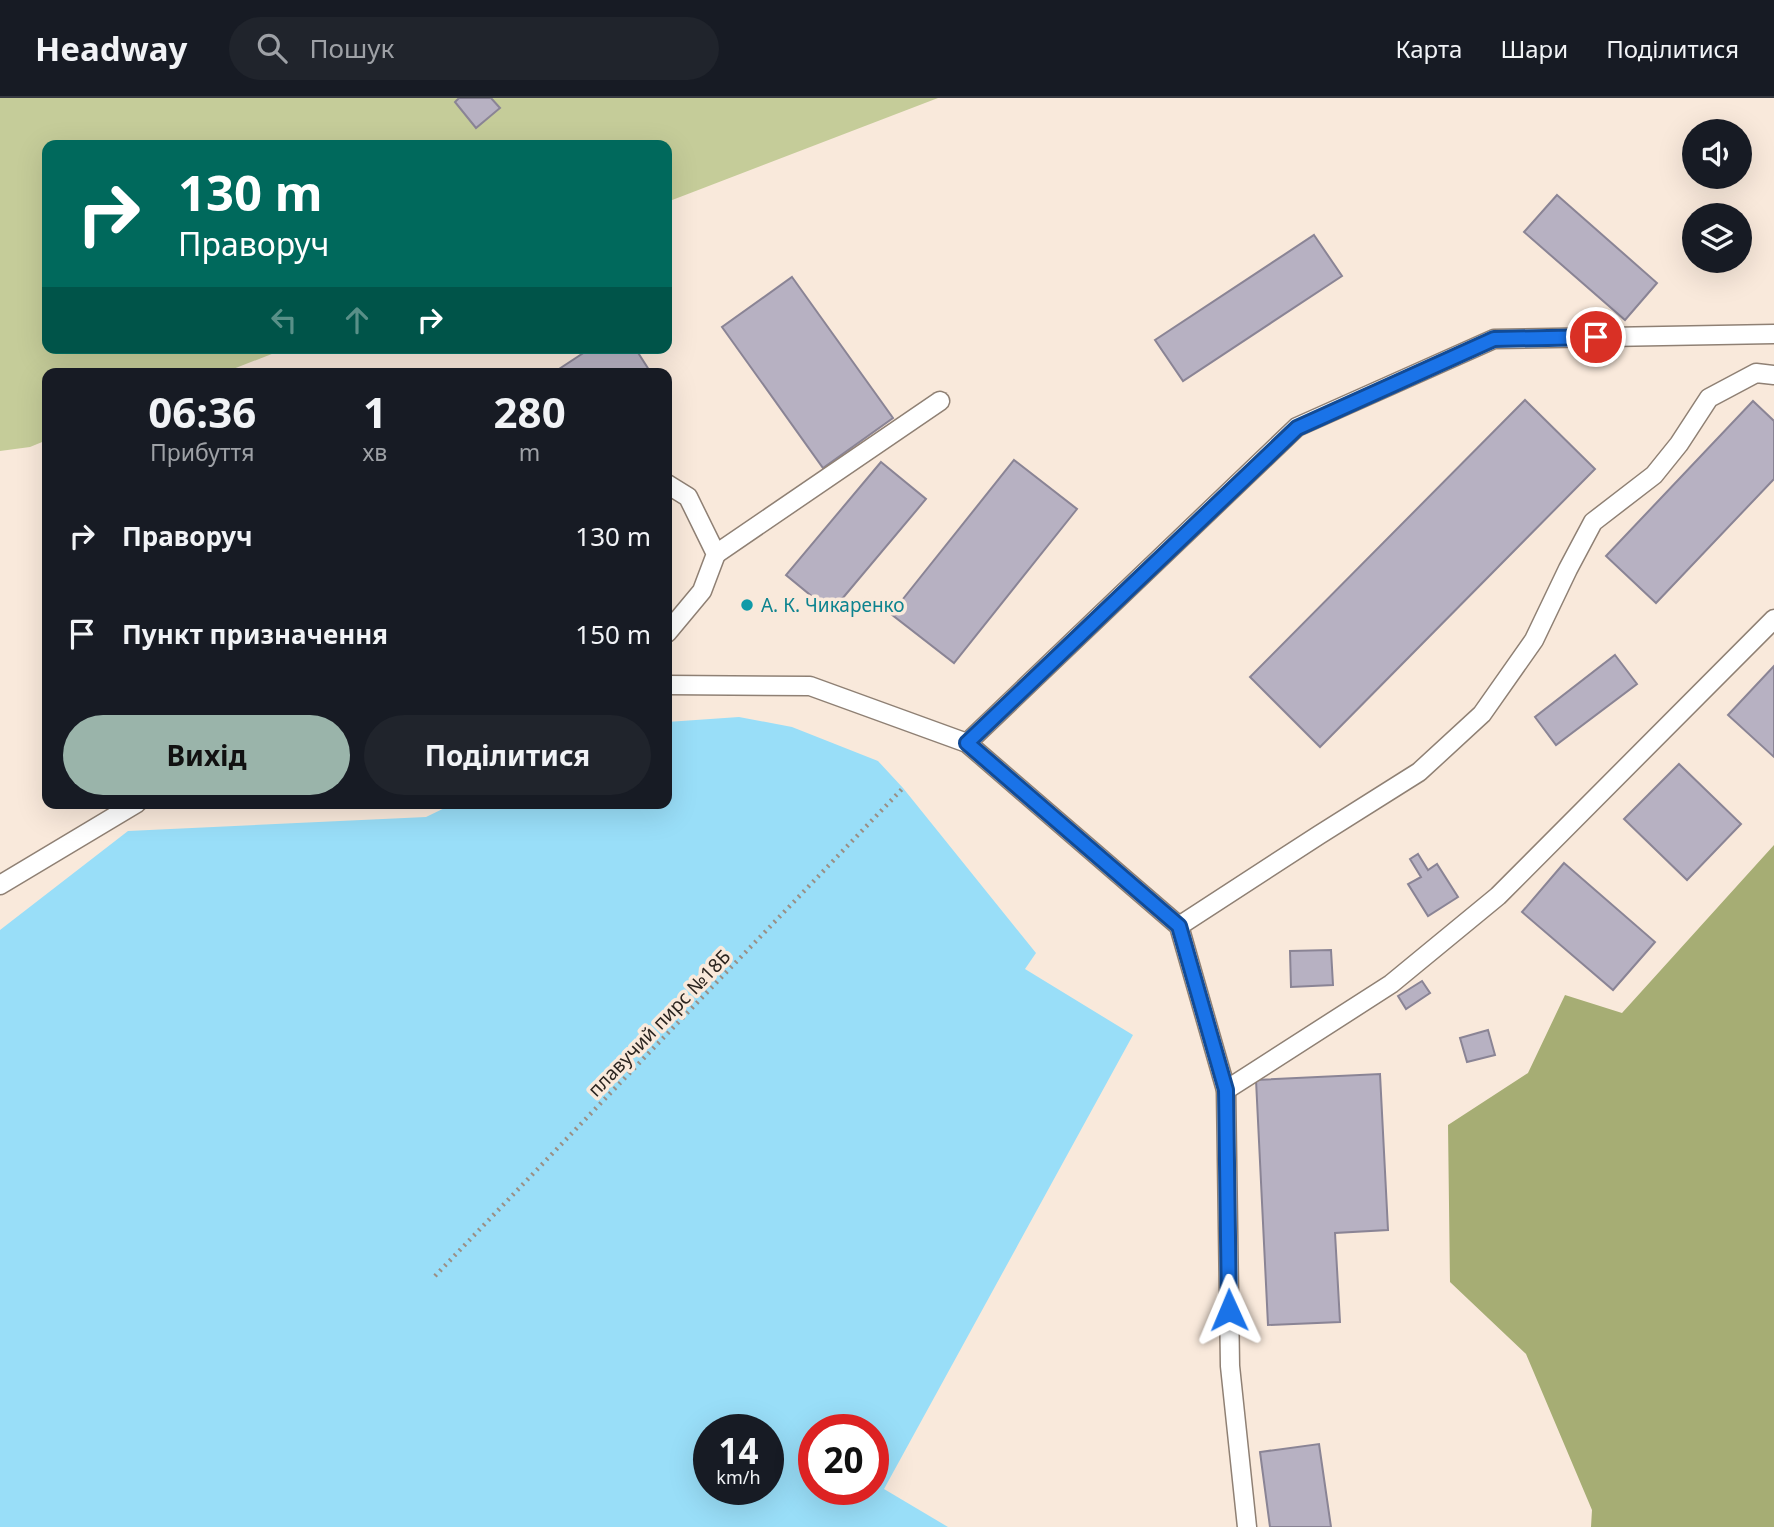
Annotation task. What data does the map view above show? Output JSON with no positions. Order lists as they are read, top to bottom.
{
  "streets": {
    "path": ["плавучий пирс №18Б"]
  },
  "places": ["А. К. Чикаренко"],
  "page": {
    "header": "Headway",
    "search": "Пошук",
    "nav": ["Карта", "Шари", "Поділитися"],
    "turn": ["130 m", "Праворуч"],
    "eta": [
      "06:36",
      "Прибуття",
      "1",
      "хв",
      "280",
      "m"
    ],
    "list": [
      {
        "name": "Праворуч",
        "value": "130 m"
      },
      {
        "name": "Пункт призначення",
        "value": "150 m"
      }
    ],
    "buttons": ["Вихід", "Поділитися"],
    "speed": "14 km/h",
    "limit": "20"
  }
}
